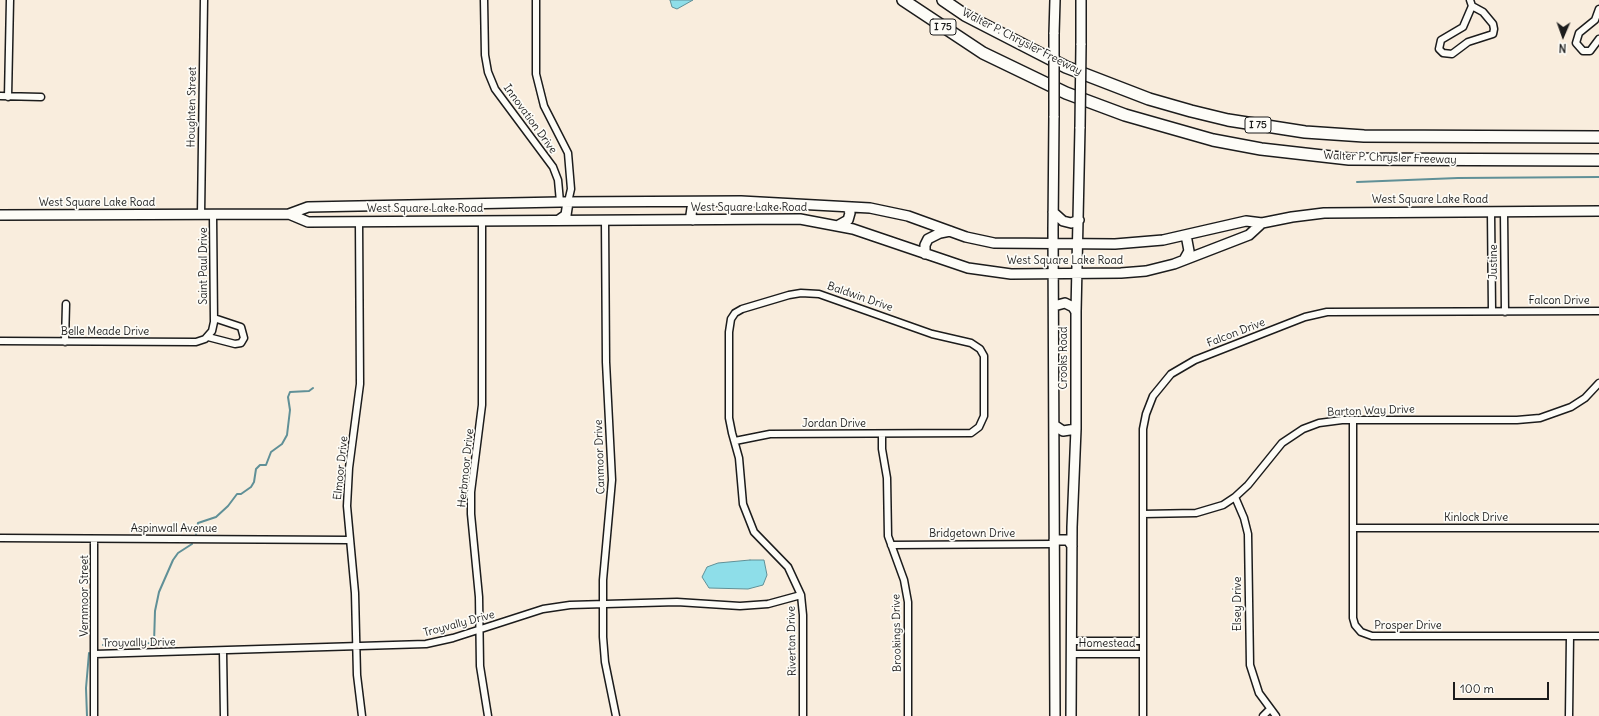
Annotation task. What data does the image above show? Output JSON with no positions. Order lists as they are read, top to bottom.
{
  "streets": {
    "highway": ["I 75", "Walter P. Chrysler Freeway"],
    "main road": ["West Square Lake Road", "Crooks Road"],
    "street": [
      "Houghten Street",
      "Innovation Drive",
      "Justine",
      "Saint Paul Drive",
      "Baldwin Drive",
      "Falcon Drive",
      "Belle Meade Drive",
      "Barton Way Drive",
      "Jordan Drive",
      "Canmoor Drive",
      "Elmoor Drive",
      "Herbmoor Drive",
      "Kinlock Drive",
      "Aspinwall Avenue",
      "Bridgetown Drive",
      "Vernmoor Street",
      "Elsey Drive",
      "Troyvally Drive",
      "Prosper Drive",
      "Brookings Drive",
      "Riverton Drive",
      "Homestead"
    ]
  },
  "crossings": [
    ["Houghten Street", "West Square Lake Road"],
    ["Innovation Drive", "West Square Lake Road"],
    ["West Square Lake Road", "Justine"],
    ["West Square Lake Road", "Saint Paul Drive"],
    ["West Square Lake Road", "Crooks Road"],
    ["West Square Lake Road", "Canmoor Drive"],
    ["West Square Lake Road", "Elmoor Drive"],
    ["West Square Lake Road", "Herbmoor Drive"],
    ["Justine", "Falcon Drive"],
    ["Saint Paul Drive", "Belle Meade Drive"],
    ["Baldwin Drive", "Jordan Drive"],
    ["Baldwin Drive", "Riverton Drive"],
    ["Falcon Drive", "Barton Way Drive"],
    ["Falcon Drive", "Homestead"],
    ["Crooks Road", "Bridgetown Drive"],
    ["Crooks Road", "Homestead"],
    ["Barton Way Drive", "Elsey Drive"],
    ["Barton Way Drive", "Prosper Drive"],
    ["Jordan Drive", "Brookings Drive"],
    ["Jordan Drive", "Riverton Drive"],
    ["Canmoor Drive", "Troyvally Drive"],
    ["Elmoor Drive", "Aspinwall Avenue"],
    ["Elmoor Drive", "Troyvally Drive"],
    ["Herbmoor Drive", "Troyvally Drive"],
    ["Kinlock Drive", "Prosper Drive"],
    ["Aspinwall Avenue", "Vernmoor Street"],
    ["Bridgetown Drive", "Brookings Drive"],
    ["Vernmoor Street", "Troyvally Drive"],
    ["Troyvally Drive", "Riverton Drive"]
  ],
  "scale_bar": "100 m",
  "north": "bottom"
}
